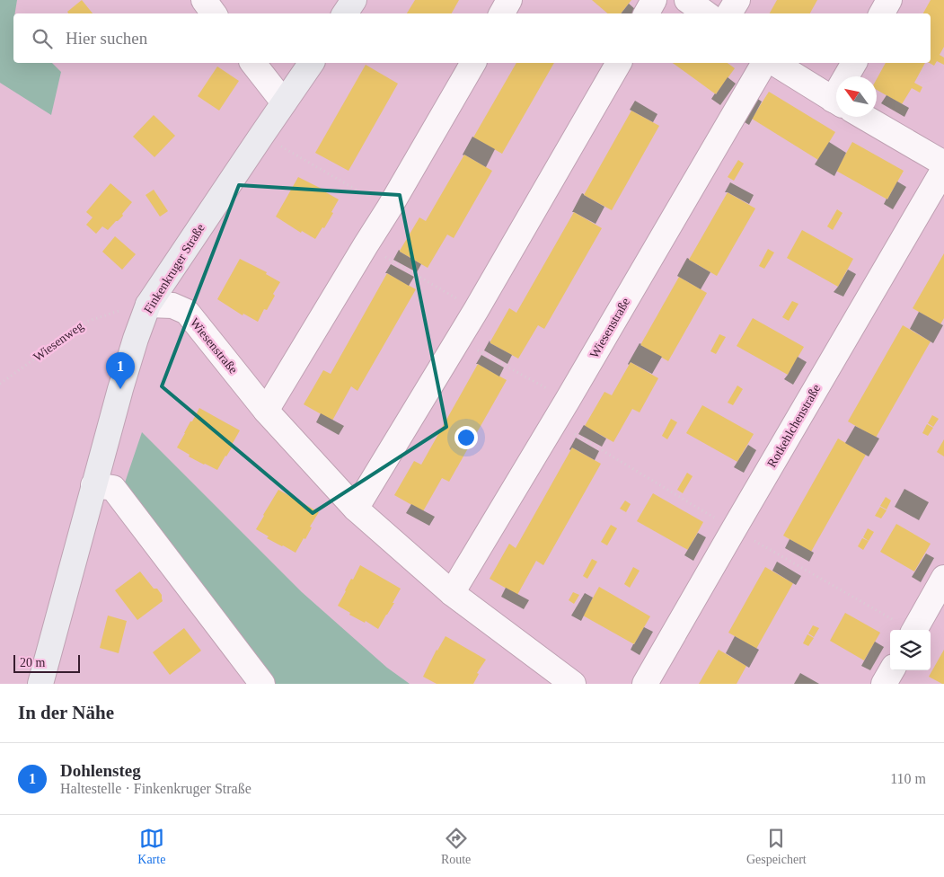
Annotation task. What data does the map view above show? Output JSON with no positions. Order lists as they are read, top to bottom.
{
  "streets": {
    "street": ["Finkenkruger Straße", "Wiesenstraße", "Rotkehlchenstraße"],
    "path": ["Wiesenweg"]
  },
  "crossings": [
    ["Finkenkruger Straße", "Wiesenstraße"],
    ["Finkenkruger Straße", "Wiesenweg"],
    ["Wiesenstraße", "Wiesenweg"]
  ],
  "scale_bar": "20 m",
  "north": "top left",
  "page": {
    "search": "Hier suchen",
    "pins": "1",
    "scale": "20 m",
    "heading": "In der Nähe",
    "list": [
      {
        "mark": "1",
        "name": "Dohlensteg",
        "note": "Haltestelle · Finkenkruger Straße",
        "value": "110 m"
      }
    ],
    "nav": ["Karte", "Route", "Gespeichert"]
  }
}
